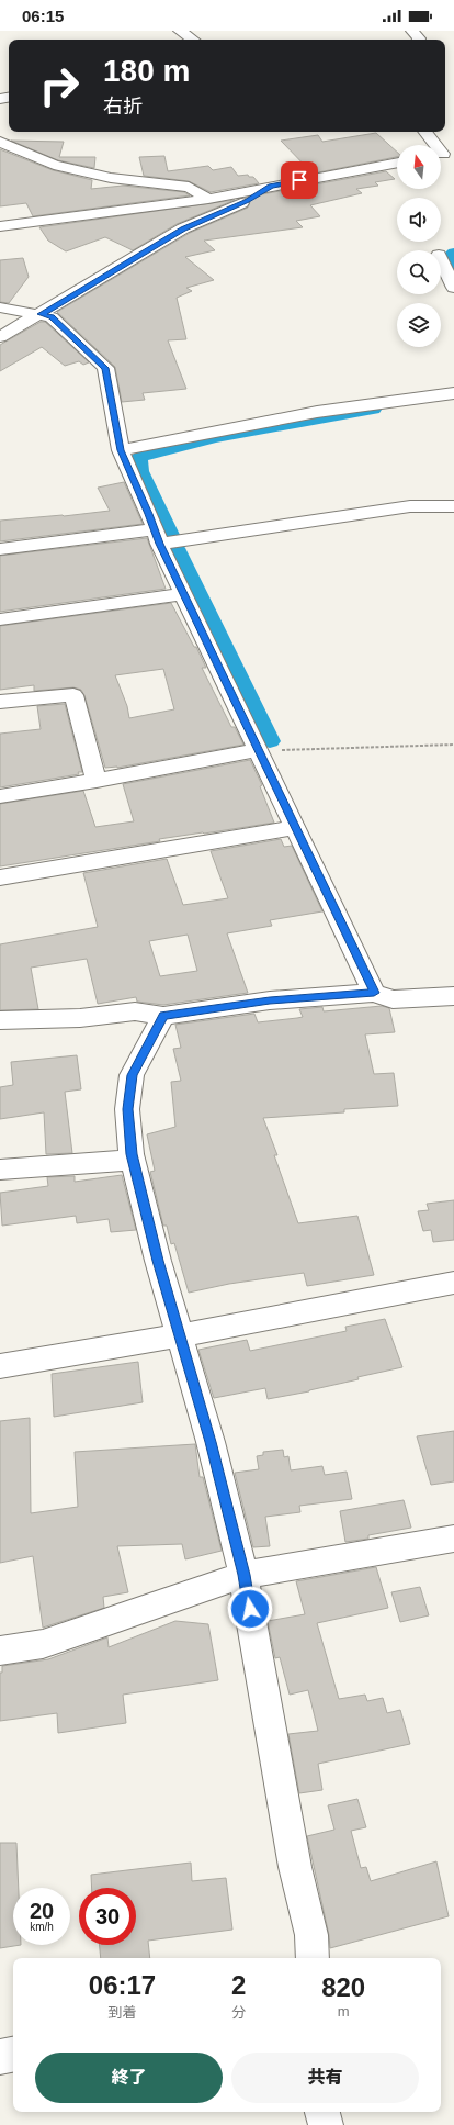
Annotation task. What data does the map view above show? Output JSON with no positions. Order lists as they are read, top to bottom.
{
  "north": "top",
  "page": {
    "status": "06:15",
    "turn": ["180 m", "右折"],
    "speed": "20 km/h",
    "limit": "30",
    "eta": [
      "06:17",
      "到着",
      "2",
      "分",
      "820",
      "m"
    ],
    "buttons": ["終了", "共有"]
  }
}
